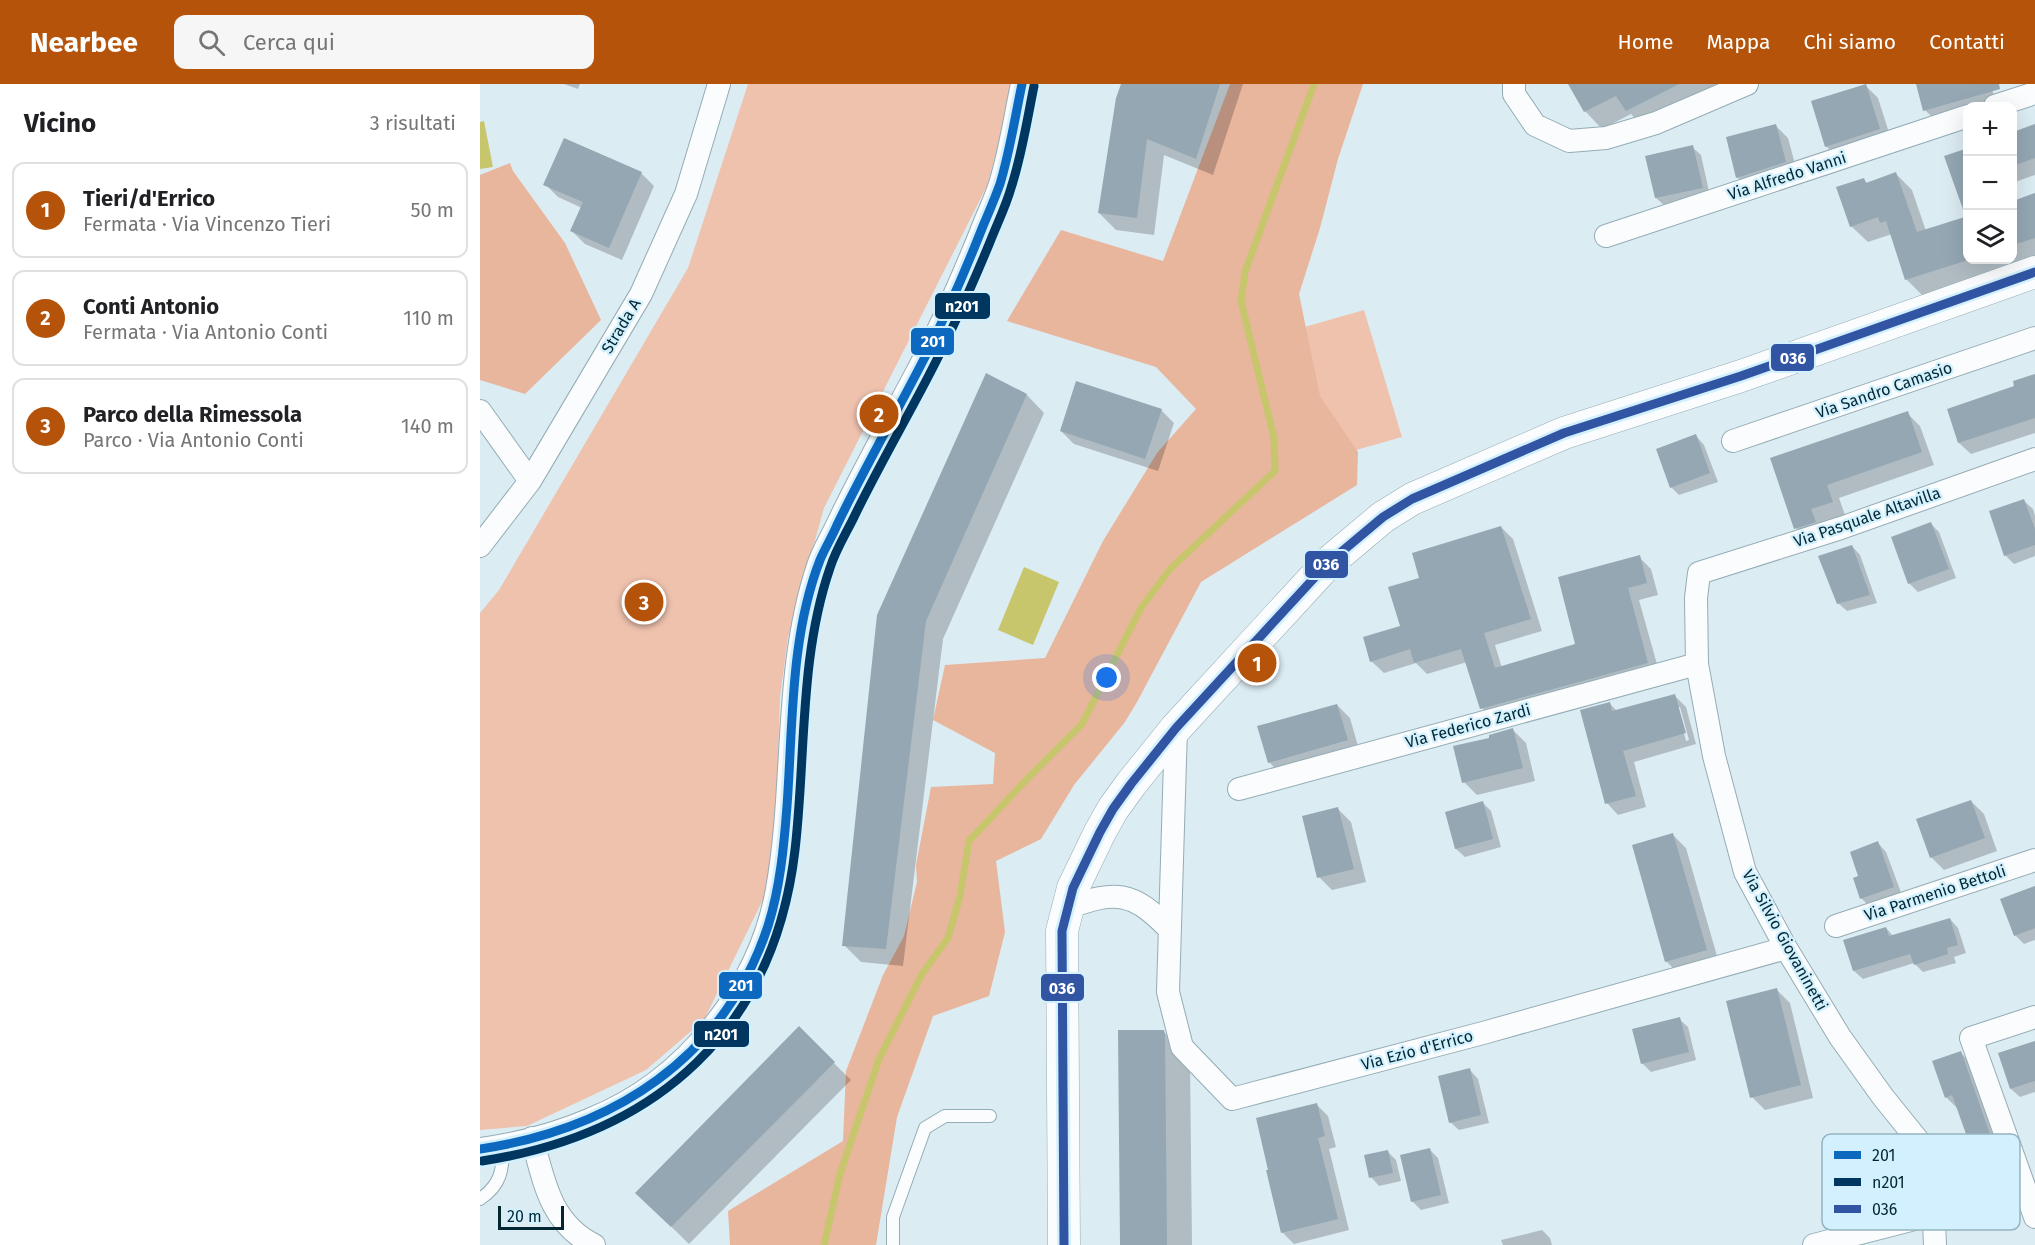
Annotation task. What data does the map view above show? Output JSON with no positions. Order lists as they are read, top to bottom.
{
  "streets": {
    "street": [
      "Via Alfredo Vanni",
      "Strada A",
      "Via Sandro Camasio",
      "Via Pasquale Altavilla",
      "Via Federico Zardi",
      "Via Parmenio Bettoli",
      "Via Silvio Giovaninetti",
      "Via Ezio d'Errico"
    ]
  },
  "crossings": [
    ["Via Pasquale Altavilla", "Via Silvio Giovaninetti"],
    ["Via Federico Zardi", "Via Silvio Giovaninetti"],
    ["Via Silvio Giovaninetti", "Via Ezio d'Errico"]
  ],
  "lines": ["transit line 201", "transit line n201", "transit line 036"],
  "legend": ["201", "n201", "036"],
  "scale_bar": "20 m",
  "page": {
    "header": "Nearbee",
    "search": "Cerca qui",
    "nav": [
      "Home",
      "Mappa",
      "Chi siamo",
      "Contatti"
    ],
    "heading": ["Vicino", "3 risultati"],
    "map_buttons": ["+", "−"],
    "list": [
      {
        "mark": "1",
        "name": "Tieri/d'Errico",
        "note": "Fermata · Via Vincenzo Tieri",
        "value": "50 m"
      },
      {
        "mark": "2",
        "name": "Conti Antonio",
        "note": "Fermata · Via Antonio Conti",
        "value": "110 m"
      },
      {
        "mark": "3",
        "name": "Parco della Rimessola",
        "note": "Parco · Via Antonio Conti",
        "value": "140 m"
      }
    ],
    "pins": ["2", "3", "1"],
    "scale": "20 m"
  }
}
